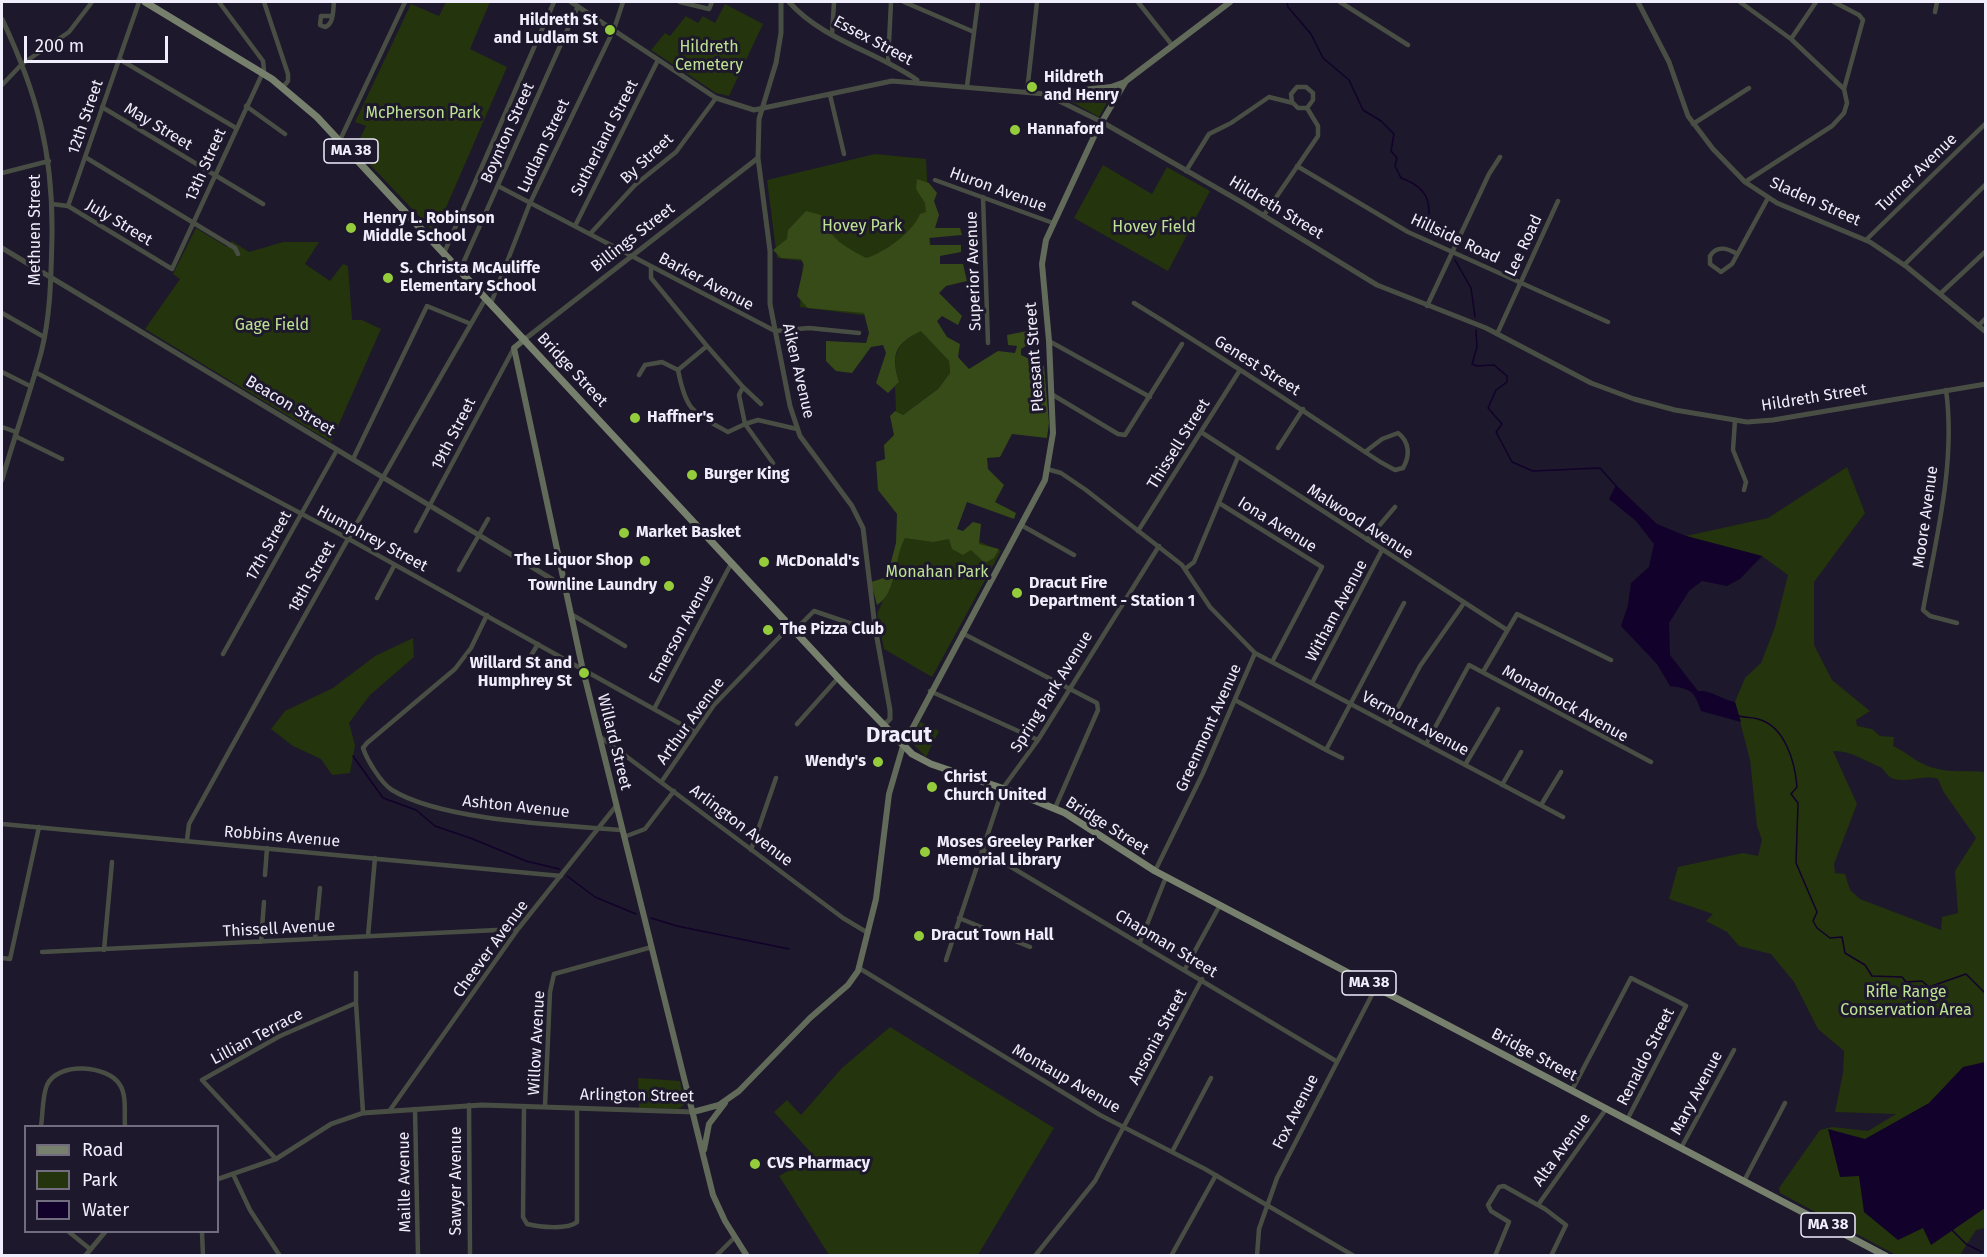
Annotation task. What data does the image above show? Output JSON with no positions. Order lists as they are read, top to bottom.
{
  "streets": {
    "main road": [
      "MA 38",
      "Pleasant Street",
      "Bridge Street",
      "Willard Street",
      "Arlington Street"
    ],
    "street": [
      "Essex Street",
      "12th Street",
      "May Street",
      "Boynton Street",
      "Sutherland Street",
      "Ludlam Street",
      "By Street",
      "13th Street",
      "Turner Avenue",
      "Huron Avenue",
      "Sladen Street",
      "Hildreth Street",
      "July Street",
      "Methuen Street",
      "Billings Street",
      "Hillside Road",
      "Lee Road",
      "Superior Avenue",
      "Barker Avenue",
      "Genest Street",
      "Aiken Avenue",
      "Beacon Street",
      "19th Street",
      "Thissell Street",
      "Moore Avenue",
      "Malwood Avenue",
      "Iona Avenue",
      "Humphrey Street",
      "17th Street",
      "18th Street",
      "Witham Avenue",
      "Emerson Avenue",
      "Spring Park Avenue",
      "Monadnock Avenue",
      "Arthur Avenue",
      "Vermont Avenue",
      "Greenmont Avenue",
      "Ashton Avenue",
      "Arlington Avenue",
      "Robbins Avenue",
      "Thissell Avenue",
      "Chapman Street",
      "Cheever Avenue",
      "Lillian Terrace",
      "Ansonia Street",
      "Willow Avenue",
      "Renaldo Street",
      "Montaup Avenue",
      "Mary Avenue",
      "Fox Avenue",
      "Alta Avenue",
      "Sawyer Avenue",
      "Maille Avenue"
    ]
  },
  "crossings": [
    ["Essex Street", "Hildreth Street"],
    ["12th Street", "May Street"],
    ["12th Street", "July Street"],
    ["May Street", "13th Street"],
    ["Boynton Street", "Hildreth Street"],
    ["Boynton Street", "Barker Avenue"],
    ["Boynton Street", "Bridge Street"],
    ["Sutherland Street", "Hildreth Street"],
    ["Sutherland Street", "Barker Avenue"],
    ["Ludlam Street", "Hildreth Street"],
    ["Ludlam Street", "Barker Avenue"],
    ["Ludlam Street", "Bridge Street"],
    ["Ludlam Street", "18th Street"],
    ["By Street", "Hildreth Street"],
    ["By Street", "Barker Avenue"],
    ["13th Street", "July Street"],
    ["13th Street", "Bridge Street"],
    ["Turner Avenue", "Sladen Street"],
    ["Huron Avenue", "Superior Avenue"],
    ["Huron Avenue", "Pleasant Street"],
    ["Hildreth Street", "Lee Road"],
    ["Hildreth Street", "Pleasant Street"],
    ["Hildreth Street", "Aiken Avenue"],
    ["Hildreth Street", "Moore Avenue"],
    ["July Street", "Methuen Street"],
    ["Methuen Street", "Beacon Street"],
    ["Methuen Street", "Humphrey Street"],
    ["Billings Street", "Barker Avenue"],
    ["Billings Street", "Bridge Street"],
    ["Billings Street", "Aiken Avenue"],
    ["Hillside Road", "Lee Road"],
    ["Barker Avenue", "Aiken Avenue"],
    ["Pleasant Street", "Bridge Street"],
    ["Pleasant Street", "Greenmont Avenue"],
    ["Pleasant Street", "Arlington Street"],
    ["Genest Street", "Thissell Street"],
    ["Bridge Street", "Aiken Avenue"],
    ["Bridge Street", "18th Street"],
    ["Bridge Street", "Emerson Avenue"],
    ["Bridge Street", "Spring Park Avenue"],
    ["Bridge Street", "Arthur Avenue"],
    ["Bridge Street", "Greenmont Avenue"],
    ["Bridge Street", "Renaldo Street"],
    ["Bridge Street", "Mary Avenue"],
    ["Bridge Street", "Arlington Street"],
    ["Bridge Street", "Fox Avenue"],
    ["Bridge Street", "Alta Avenue"],
    ["Aiken Avenue", "Arthur Avenue"],
    ["Beacon Street", "19th Street"],
    ["Beacon Street", "17th Street"],
    ["Beacon Street", "18th Street"],
    ["Beacon Street", "Willard Street"],
    ["19th Street", "Willard Street"],
    ["Thissell Street", "Malwood Avenue"],
    ["Thissell Street", "Greenmont Avenue"],
    ["Malwood Avenue", "Witham Avenue"],
    ["Iona Avenue", "Vermont Avenue"],
    ["Humphrey Street", "17th Street"],
    ["Humphrey Street", "18th Street"],
    ["Humphrey Street", "Emerson Avenue"],
    ["Humphrey Street", "Arthur Avenue"],
    ["Humphrey Street", "Willard Street"],
    ["Humphrey Street", "Ashton Avenue"],
    ["18th Street", "Robbins Avenue"],
    ["Witham Avenue", "Vermont Avenue"],
    ["Spring Park Avenue", "Greenmont Avenue"],
    ["Spring Park Avenue", "Chapman Street"],
    ["Monadnock Avenue", "Vermont Avenue"],
    ["Arthur Avenue", "Arlington Avenue"],
    ["Vermont Avenue", "Greenmont Avenue"],
    ["Willard Street", "Ashton Avenue"],
    ["Willard Street", "Arlington Avenue"],
    ["Willard Street", "Cheever Avenue"],
    ["Willard Street", "Willow Avenue"],
    ["Willard Street", "Arlington Street"],
    ["Ashton Avenue", "Cheever Avenue"],
    ["Arlington Avenue", "Arlington Street"],
    ["Robbins Avenue", "Cheever Avenue"],
    ["Thissell Avenue", "Cheever Avenue"],
    ["Chapman Street", "Ansonia Street"],
    ["Chapman Street", "Fox Avenue"],
    ["Cheever Avenue", "Arlington Street"],
    ["Lillian Terrace", "Arlington Street"],
    ["Ansonia Street", "Montaup Avenue"],
    ["Willow Avenue", "Arlington Street"],
    ["Montaup Avenue", "Arlington Street"],
    ["Montaup Avenue", "Fox Avenue"],
    ["Arlington Street", "Sawyer Avenue"],
    ["Arlington Street", "Maille Avenue"]
  ],
  "districts": ["Dracut"],
  "parks": [
    "Hildreth Cemetery",
    "McPherson Park",
    "Hovey Park",
    "Hovey Field",
    "Gage Field",
    "Monahan Park",
    "Rifle Range Conservation Area"
  ],
  "places": [
    "Hildreth St and Ludlam St",
    "Hildreth and Henry",
    "Hannaford",
    "Henry L. Robinson Middle School",
    "S. Christa McAuliffe Elementary School",
    "Haffner's",
    "Burger King",
    "Market Basket",
    "The Liquor Shop",
    "McDonald's",
    "Townline Laundry",
    "Dracut Fire Department - Station 1",
    "The Pizza Club",
    "Willard St and Humphrey St",
    "Wendy's",
    "Christ Church United",
    "Moses Greeley Parker Memorial Library",
    "Dracut Town Hall",
    "CVS Pharmacy"
  ],
  "legend": ["Road", "Park", "Water"],
  "scale_bar": "200 m"
}
